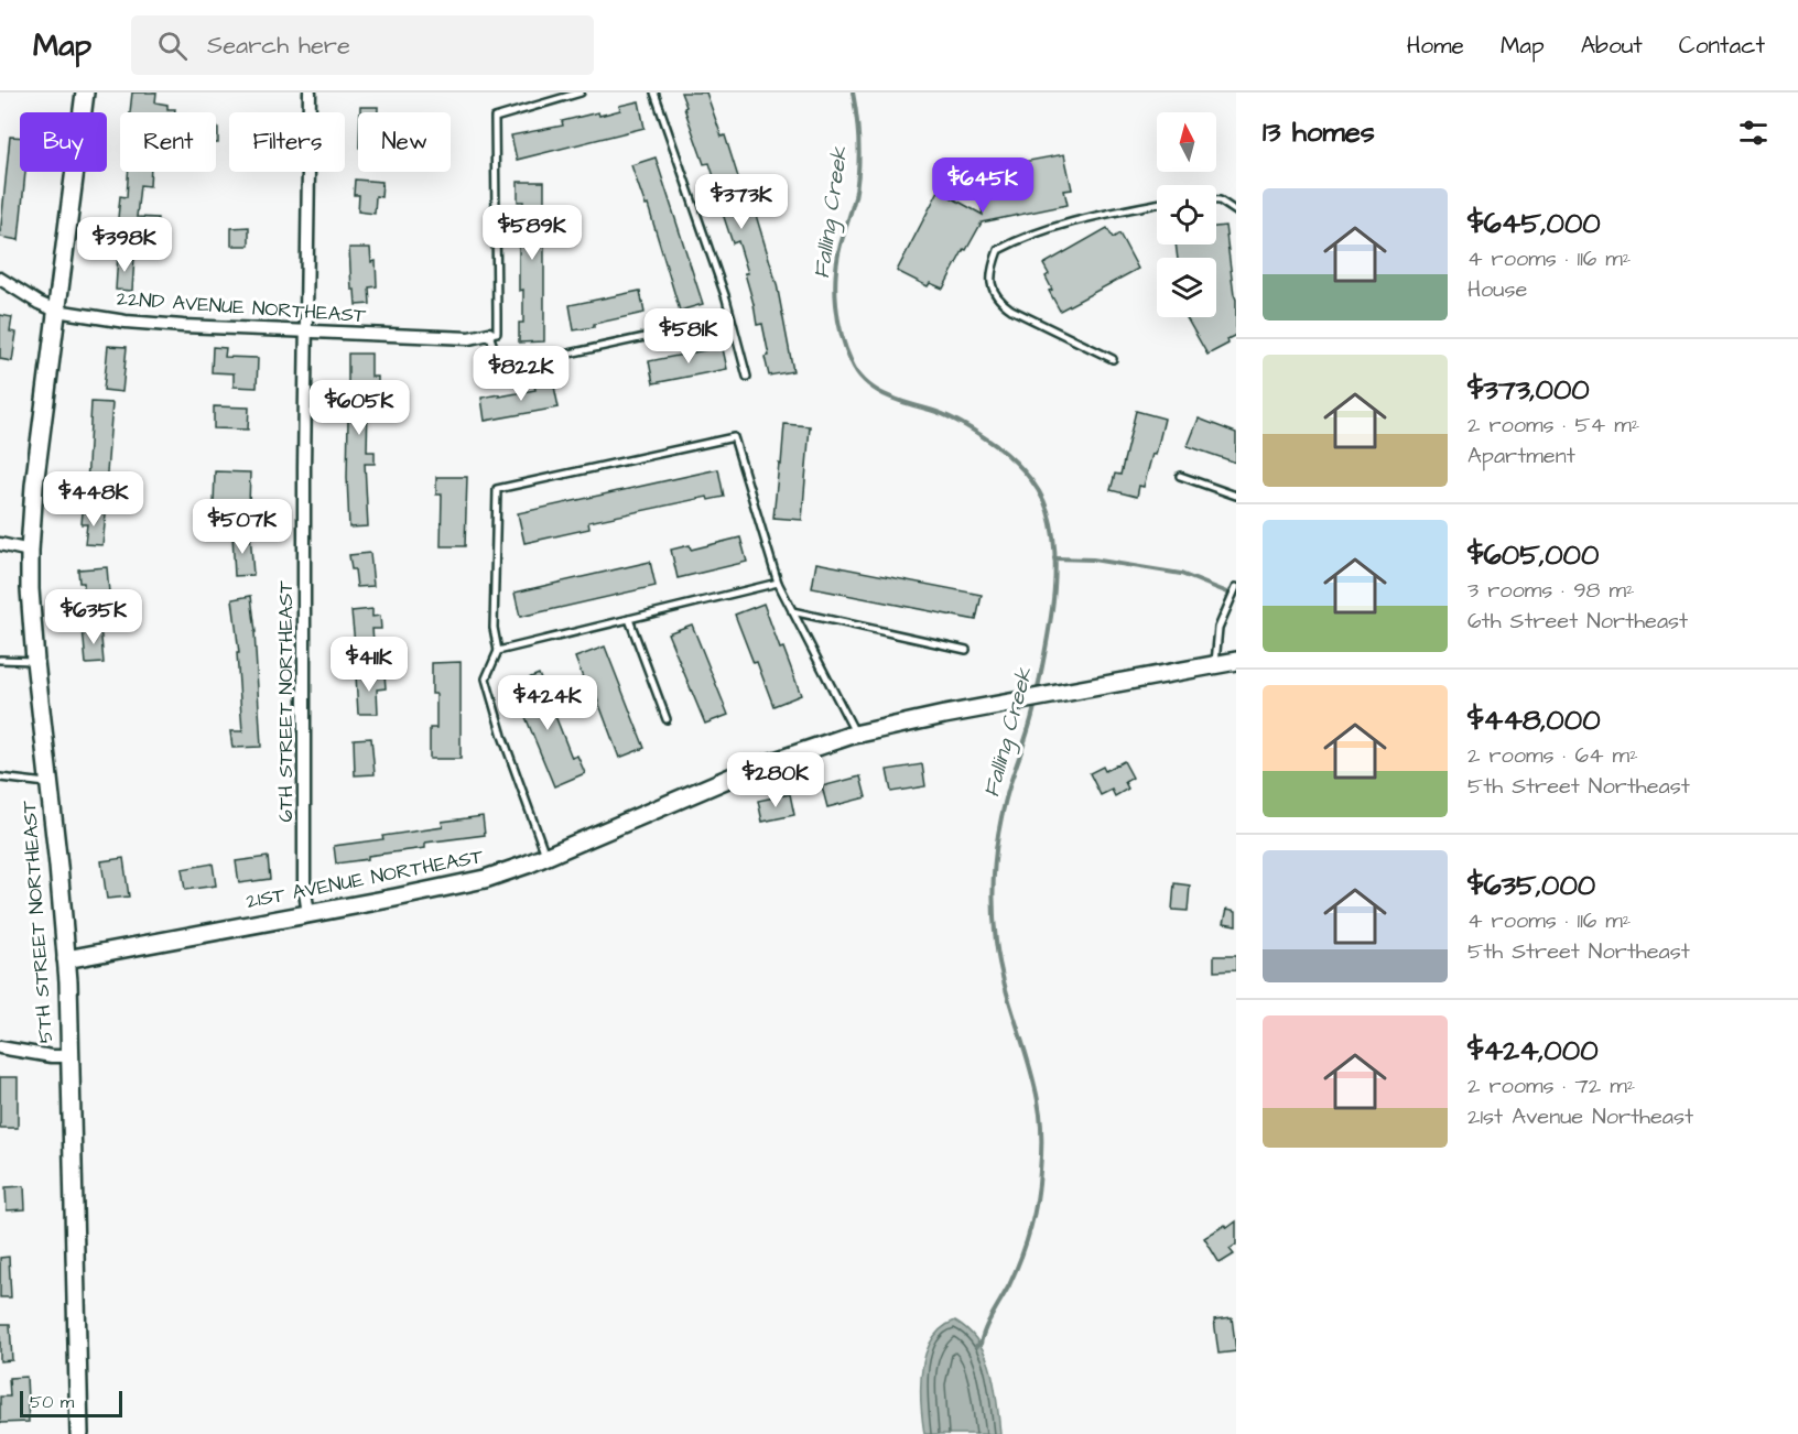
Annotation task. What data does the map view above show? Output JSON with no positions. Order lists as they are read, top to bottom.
{
  "streets": {
    "street": [
      "22ND AVENUE NORTHEAST",
      "6TH STREET NORTHEAST",
      "21ST AVENUE NORTHEAST",
      "5TH STREET NORTHEAST"
    ]
  },
  "crossings": [
    ["22ND AVENUE NORTHEAST", "6TH STREET NORTHEAST"],
    ["22ND AVENUE NORTHEAST", "5TH STREET NORTHEAST"],
    ["6TH STREET NORTHEAST", "21ST AVENUE NORTHEAST"],
    ["21ST AVENUE NORTHEAST", "5TH STREET NORTHEAST"]
  ],
  "water": ["Falling Creek"],
  "scale_bar": "50 m",
  "north": "top",
  "page": {
    "header": "Map",
    "search": "Search here",
    "nav": [
      "Home",
      "Map",
      "About",
      "Contact"
    ],
    "heading": "13 homes",
    "chip": [
      "Buy",
      "Rent",
      "Filters",
      "New"
    ],
    "price": [
      "$645K",
      "$373K",
      "$589K",
      "$398K",
      "$581K",
      "$822K",
      "$605K",
      "$448K",
      "$507K",
      "$635K",
      "$411K",
      "$424K",
      "$280K"
    ],
    "list": [
      {
        "name": "$645,000",
        "note": "4 rooms · 116 m² · House"
      },
      {
        "name": "$373,000",
        "note": "2 rooms · 54 m² · Apartment"
      },
      {
        "name": "$605,000",
        "note": "3 rooms · 98 m² · 6th Street Northeast"
      },
      {
        "name": "$448,000",
        "note": "2 rooms · 64 m² · 5th Street Northeast"
      },
      {
        "name": "$635,000",
        "note": "4 rooms · 116 m² · 5th Street Northeast"
      },
      {
        "name": "$424,000",
        "note": "2 rooms · 72 m² · 21st Avenue Northeast"
      }
    ],
    "scale": "50 m"
  }
}
